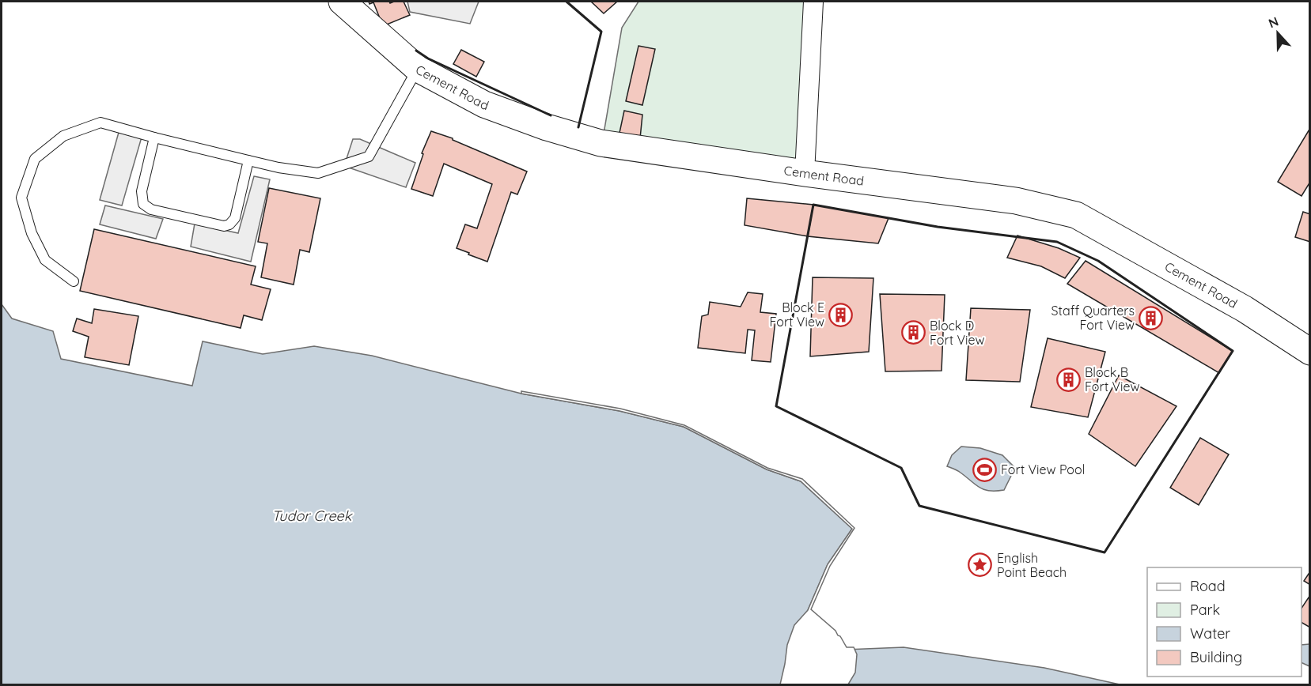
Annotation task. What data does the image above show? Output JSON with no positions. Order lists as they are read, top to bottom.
{
  "streets": {
    "main road": ["Cement Road"]
  },
  "water": ["Tudor Creek"],
  "places": {
    "building": [
      "Block E Fort View",
      "Staff Quarters Fort View",
      "Block D Fort View",
      "Block B Fort View"
    ],
    "sports": ["Fort View Pool"],
    "place": ["English Point Beach"]
  },
  "legend": [
    "Road",
    "Park",
    "Water",
    "Building"
  ],
  "north": "top"
}
